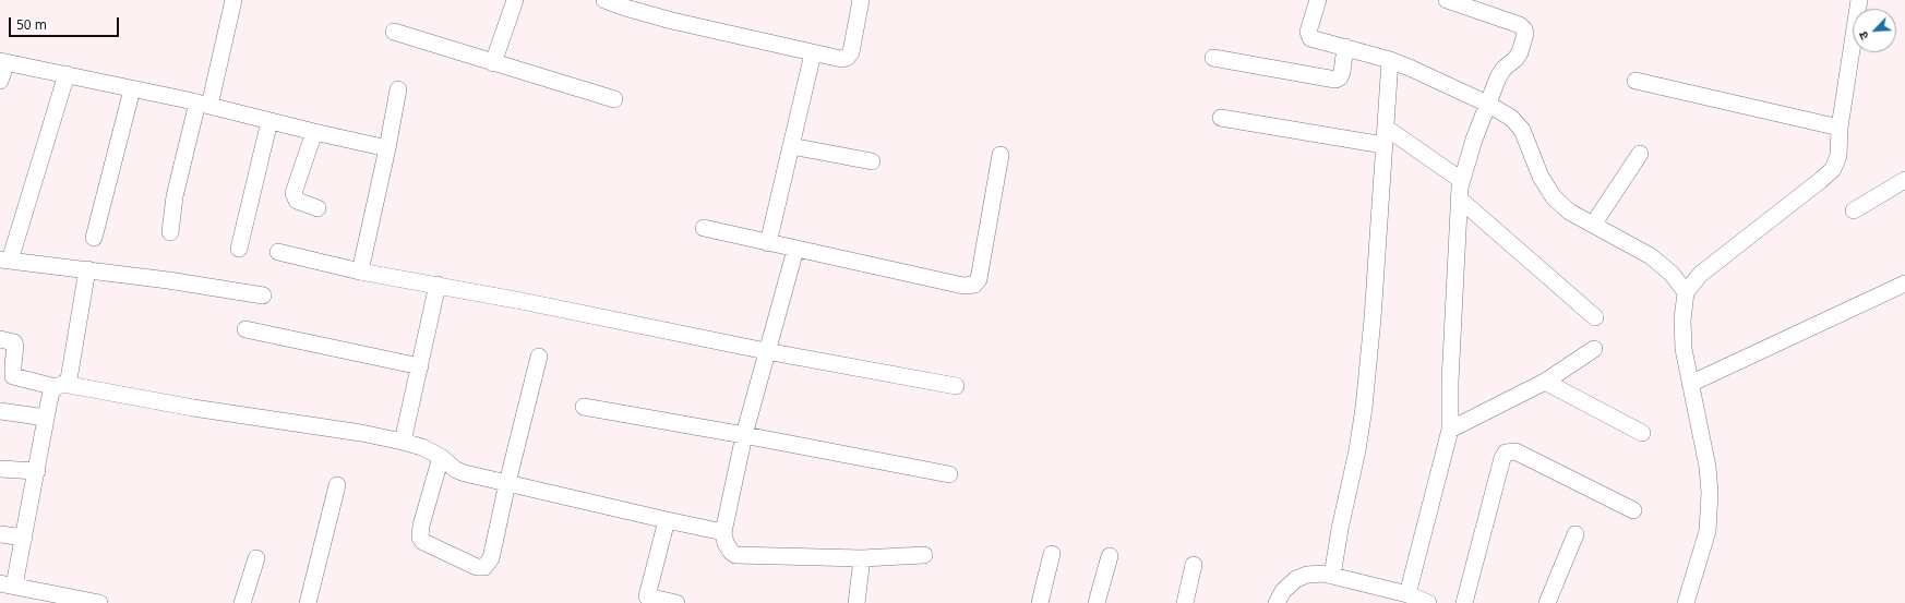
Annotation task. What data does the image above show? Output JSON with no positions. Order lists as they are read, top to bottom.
{
  "scale_bar": "50 m",
  "north": "bottom left"
}
